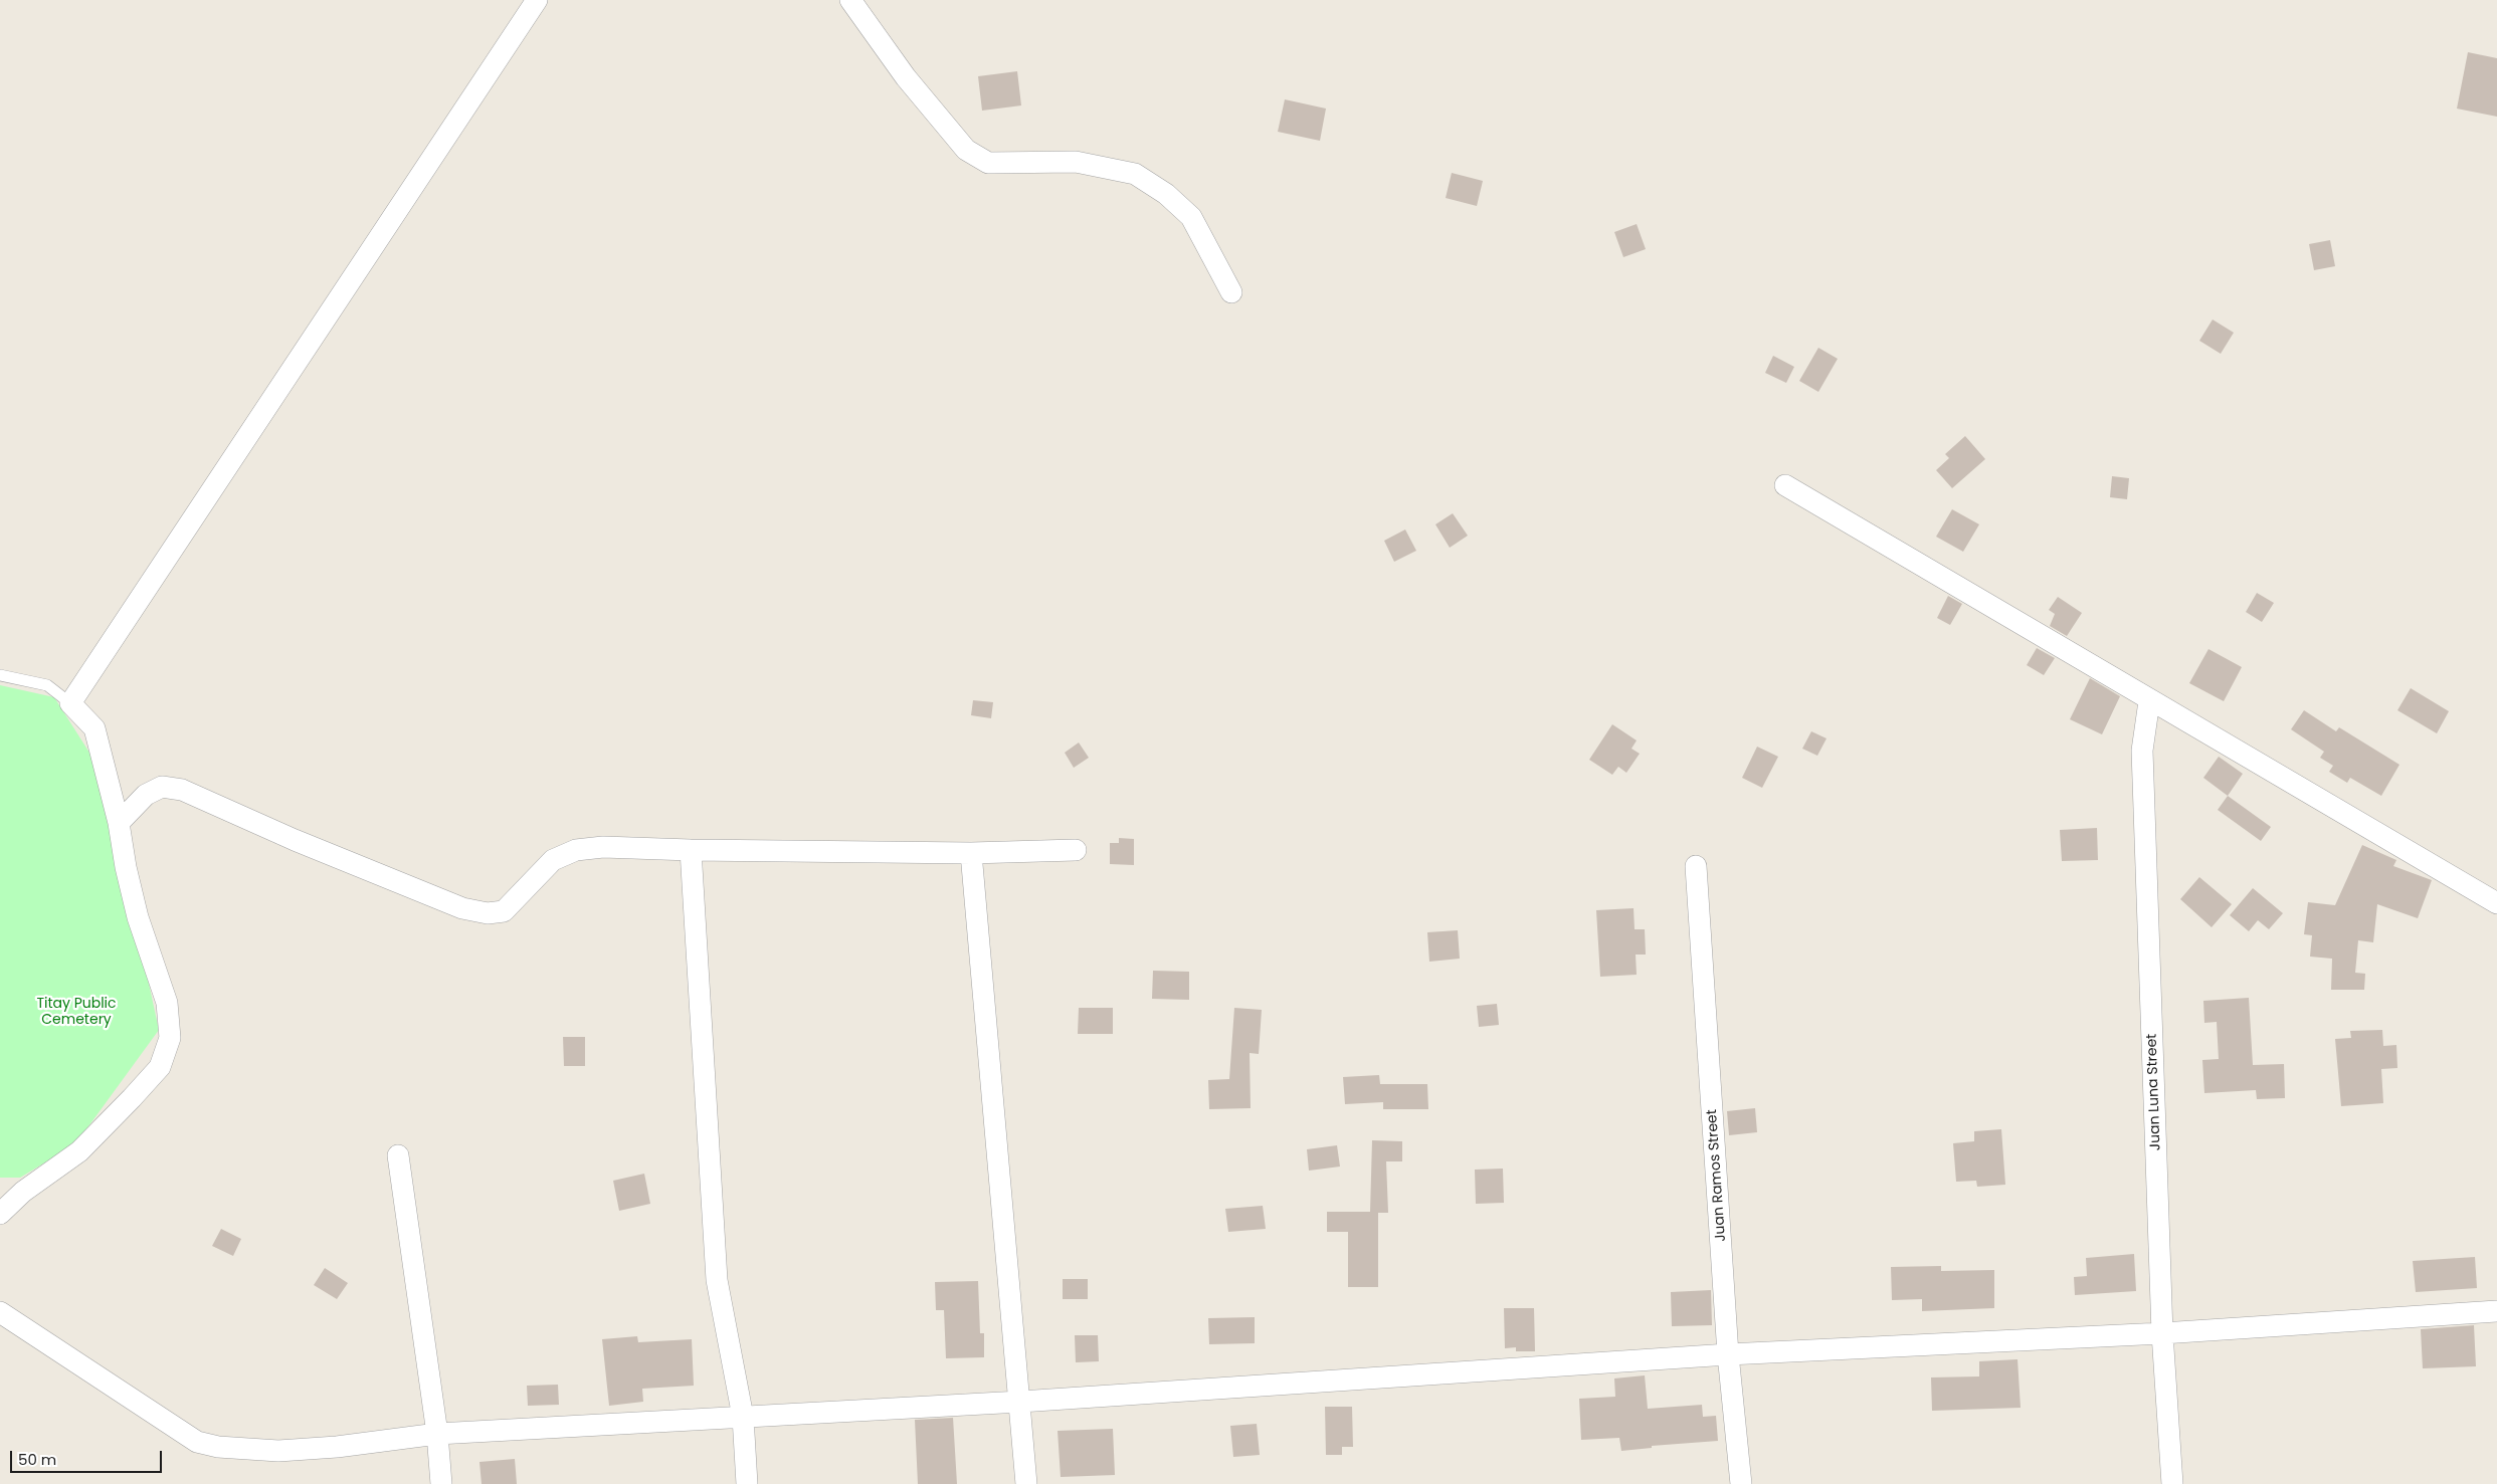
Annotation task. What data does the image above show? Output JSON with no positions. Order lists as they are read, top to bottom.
{
  "streets": {
    "street": ["Juan Luna Street", "Juan Ramos Street"]
  },
  "parks": ["Titay Public Cemetery"],
  "scale_bar": "50 m"
}
